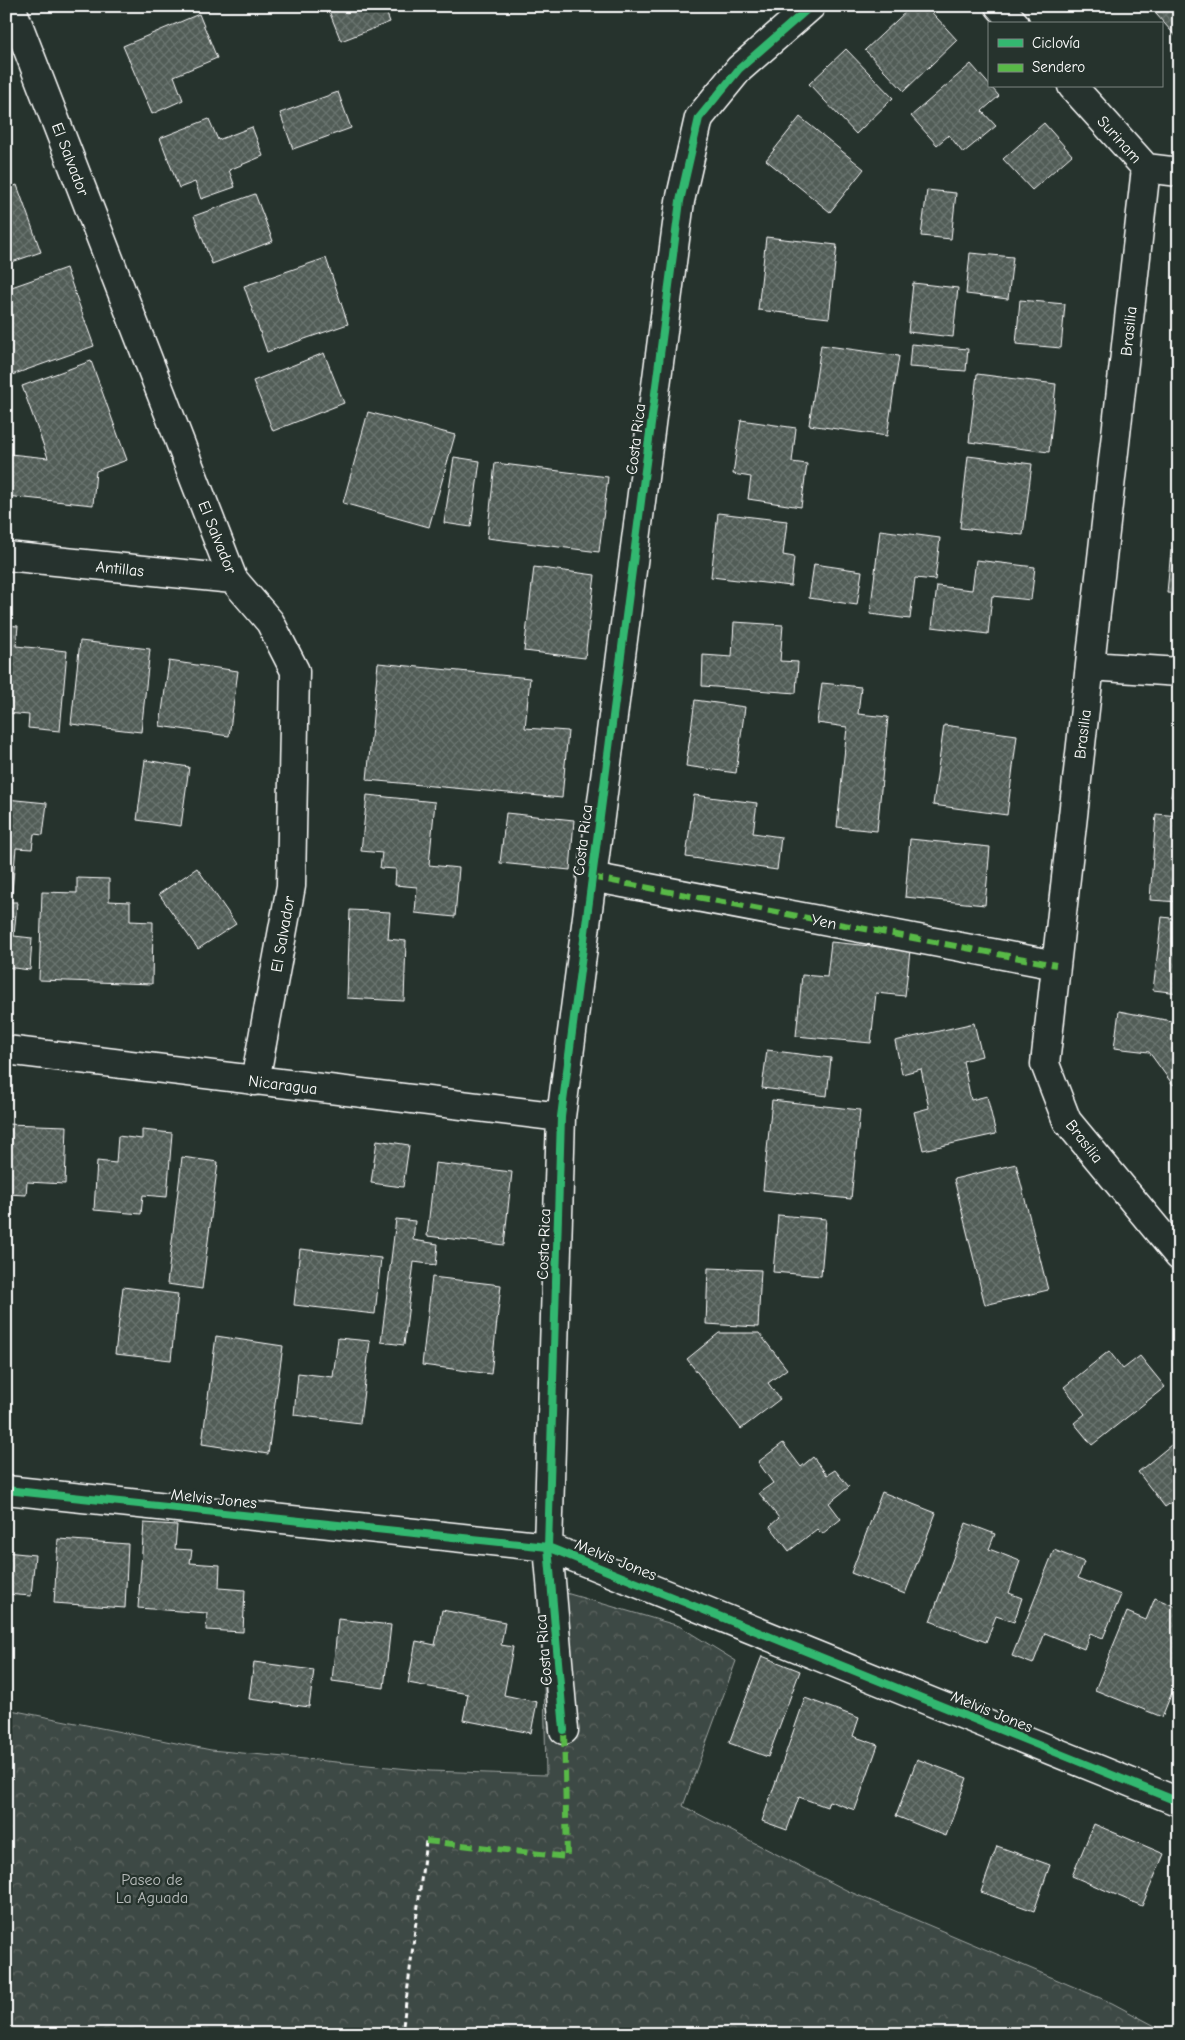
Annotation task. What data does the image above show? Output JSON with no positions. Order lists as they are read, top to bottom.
{
  "streets": {
    "street": [
      "Surinam",
      "El Salvador",
      "Brasilia",
      "Costa Rica",
      "Antillas",
      "Yen",
      "Nicaragua",
      "Melvis Jones"
    ]
  },
  "crossings": [
    ["Surinam", "Brasilia"],
    ["El Salvador", "Antillas"],
    ["El Salvador", "Nicaragua"],
    ["Brasilia", "Yen"],
    ["Costa Rica", "Yen"],
    ["Costa Rica", "Nicaragua"],
    ["Costa Rica", "Melvis Jones"]
  ],
  "parks": ["Paseo de La Aguada"],
  "legend": ["Ciclovía", "Sendero"]
}
